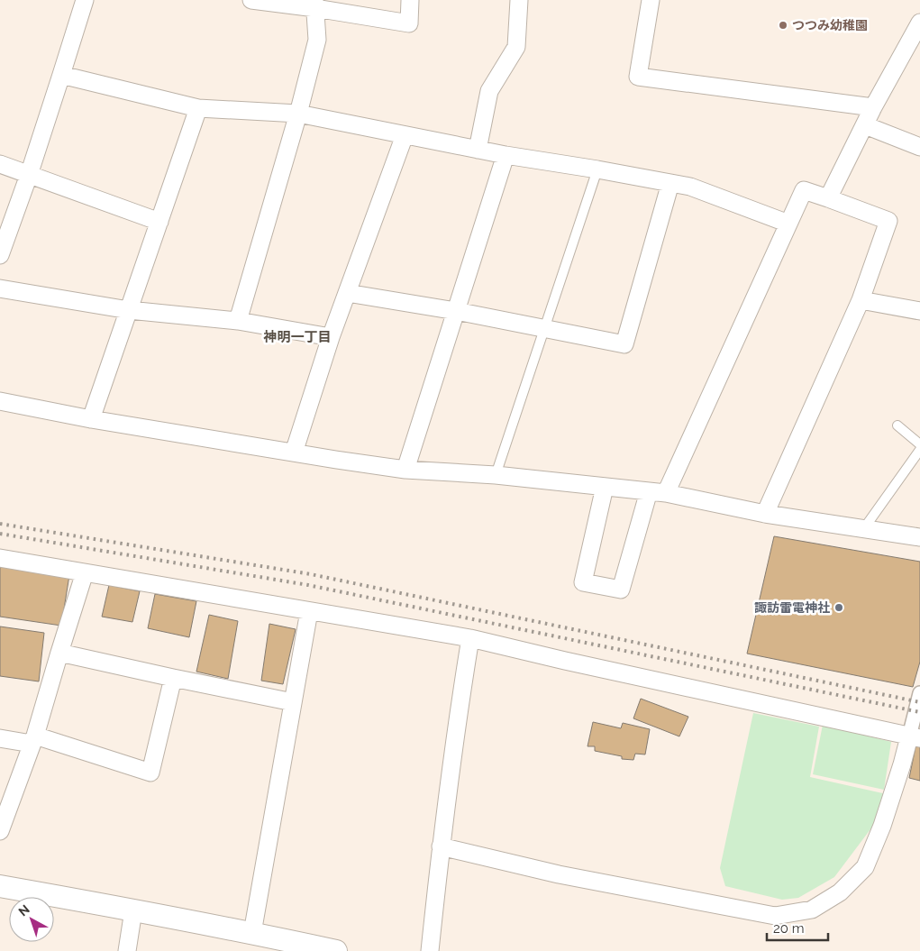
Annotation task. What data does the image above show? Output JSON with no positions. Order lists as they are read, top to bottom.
{
  "districts": ["神明一丁目"],
  "places": ["つつみ幼稚園", "諏訪雷電神社"],
  "scale_bar": "20 m",
  "north": "top left"
}
